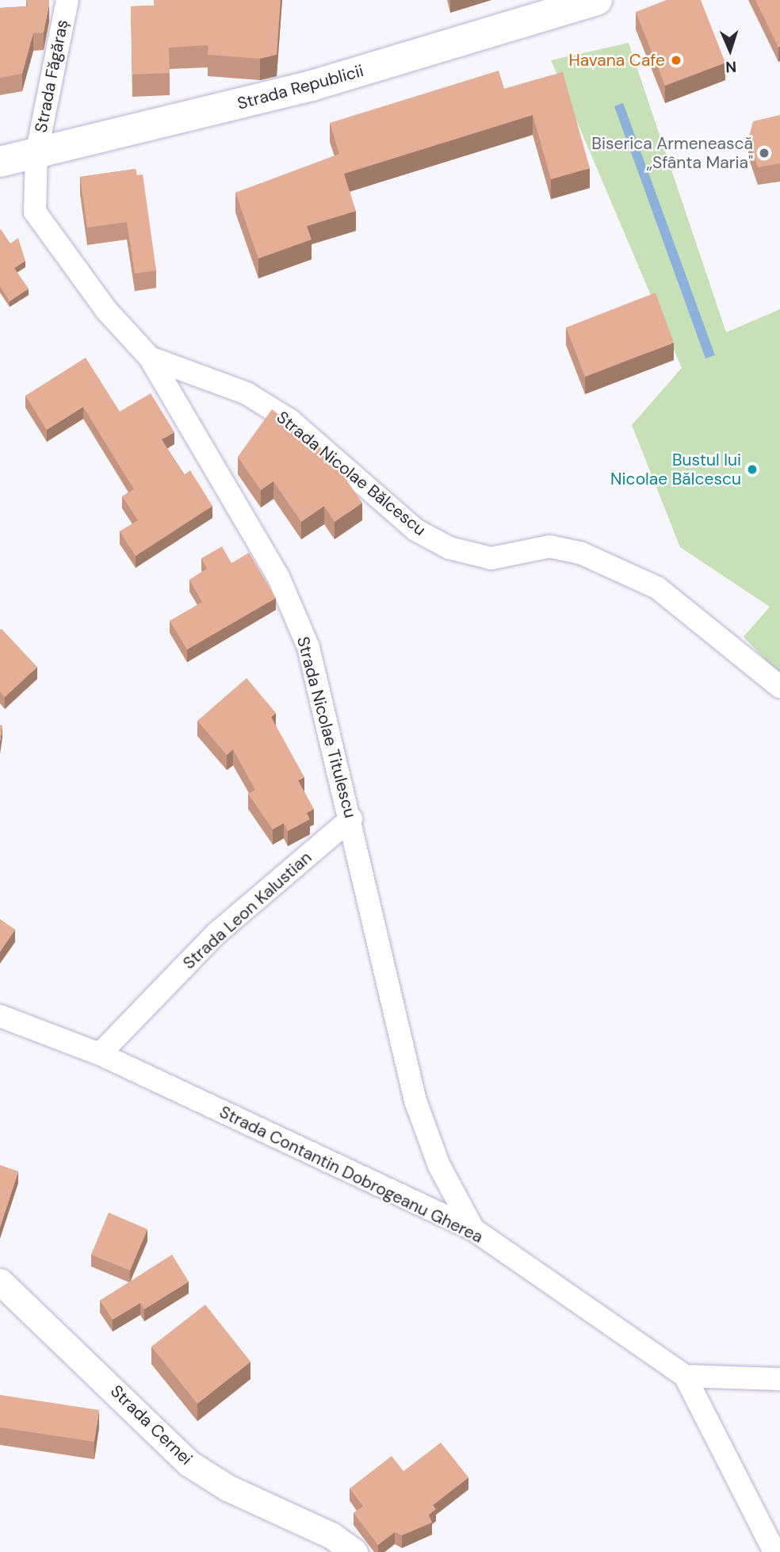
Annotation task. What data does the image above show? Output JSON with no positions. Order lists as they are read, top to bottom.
{
  "streets": {
    "main road": ["Strada Republicii"],
    "street": [
      "Strada Făgăraș",
      "Strada Nicolae Bălcescu",
      "Strada Nicolae Titulescu",
      "Strada Leon Kalustian",
      "Strada Contantin Dobrogeanu Gherea",
      "Strada Cernei"
    ]
  },
  "crossings": [
    ["Strada Făgăraș", "Strada Republicii"],
    ["Strada Făgăraș", "Strada Nicolae Titulescu"],
    ["Strada Republicii", "Strada Nicolae Titulescu"],
    ["Strada Nicolae Bălcescu", "Strada Nicolae Titulescu"],
    ["Strada Nicolae Titulescu", "Strada Leon Kalustian"],
    ["Strada Nicolae Titulescu", "Strada Contantin Dobrogeanu Gherea"],
    ["Strada Leon Kalustian", "Strada Contantin Dobrogeanu Gherea"]
  ],
  "places": ["Havana Cafe", "Biserica Armenească „Sfânta Maria\"", "Bustul lui Nicolae Bălcescu"],
  "north": "bottom"
}
